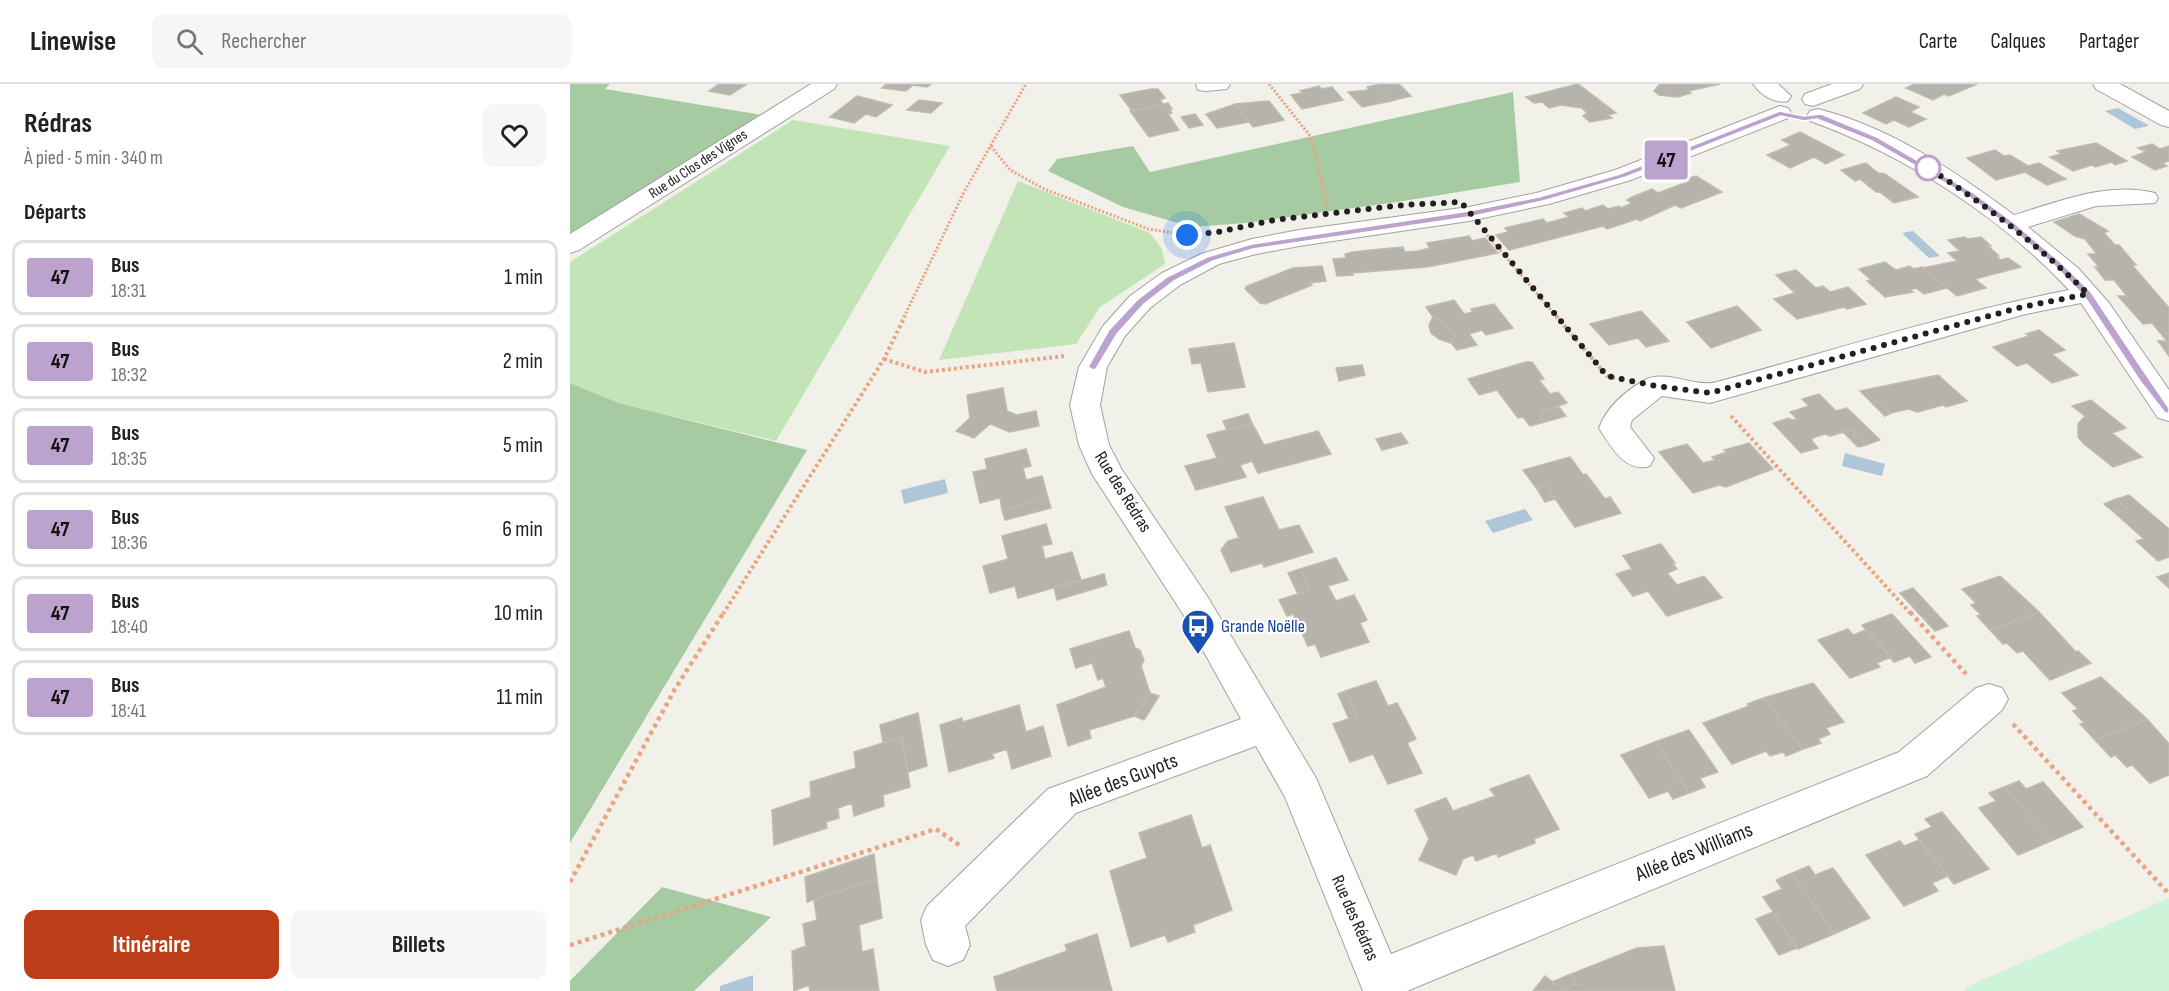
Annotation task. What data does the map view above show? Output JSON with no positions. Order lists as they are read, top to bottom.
{
  "streets": {
    "street": [
      "Rue du Clos des Vignes",
      "Rue des Rédras",
      "Allée des Guyots",
      "Allée des Williams"
    ]
  },
  "crossings": [
    ["Rue des Rédras", "Allée des Guyots"],
    ["Rue des Rédras", "Allée des Williams"]
  ],
  "places": {
    "bus stop": ["Grande Noëlle"]
  },
  "lines": ["bus line 47"],
  "page": {
    "header": "Linewise",
    "search": "Rechercher",
    "nav": ["Carte", "Calques", "Partager"],
    "heading": [
      ["Rédras", "À pied · 5 min · 340 m"],
      "Départs"
    ],
    "on_map": "47",
    "list": [
      {
        "mark": "47",
        "name": "Bus",
        "note": "18:31",
        "value": "1 min"
      },
      {
        "mark": "47",
        "name": "Bus",
        "note": "18:32",
        "value": "2 min"
      },
      {
        "mark": "47",
        "name": "Bus",
        "note": "18:35",
        "value": "5 min"
      },
      {
        "mark": "47",
        "name": "Bus",
        "note": "18:36",
        "value": "6 min"
      },
      {
        "mark": "47",
        "name": "Bus",
        "note": "18:40",
        "value": "10 min"
      },
      {
        "mark": "47",
        "name": "Bus",
        "note": "18:41",
        "value": "11 min"
      }
    ],
    "buttons": ["Itinéraire", "Billets"]
  }
}
